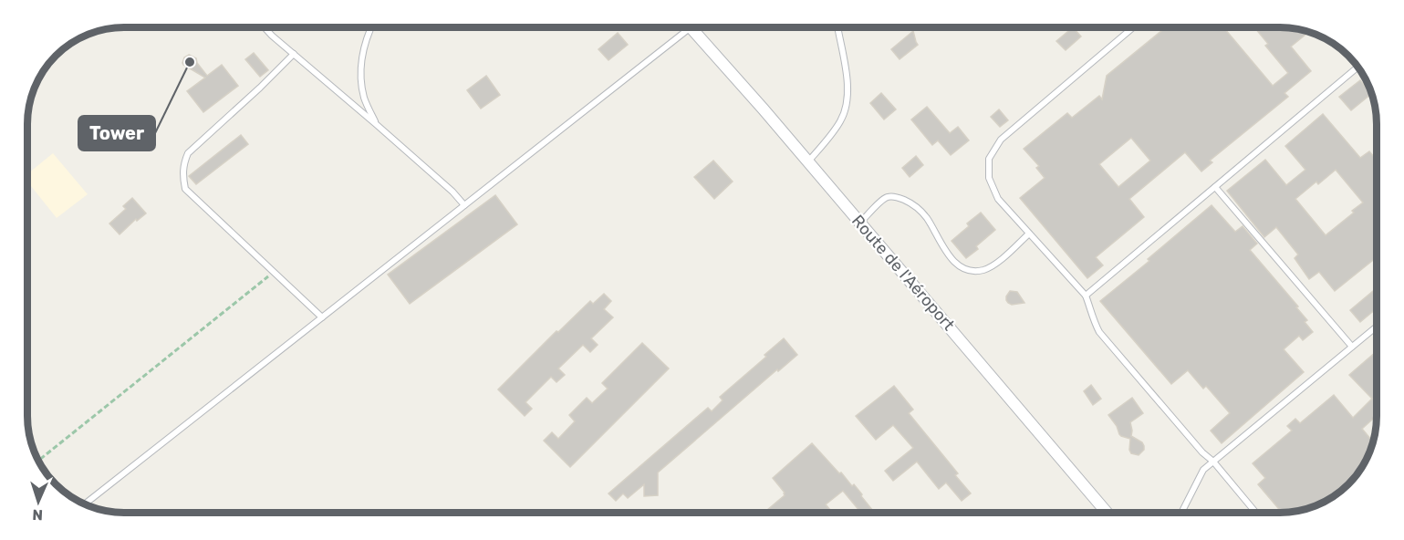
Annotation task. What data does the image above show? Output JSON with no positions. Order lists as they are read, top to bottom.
{
  "streets": {
    "street": ["Route de l'Aéroport"]
  },
  "places": ["Tower"],
  "north": "bottom"
}
